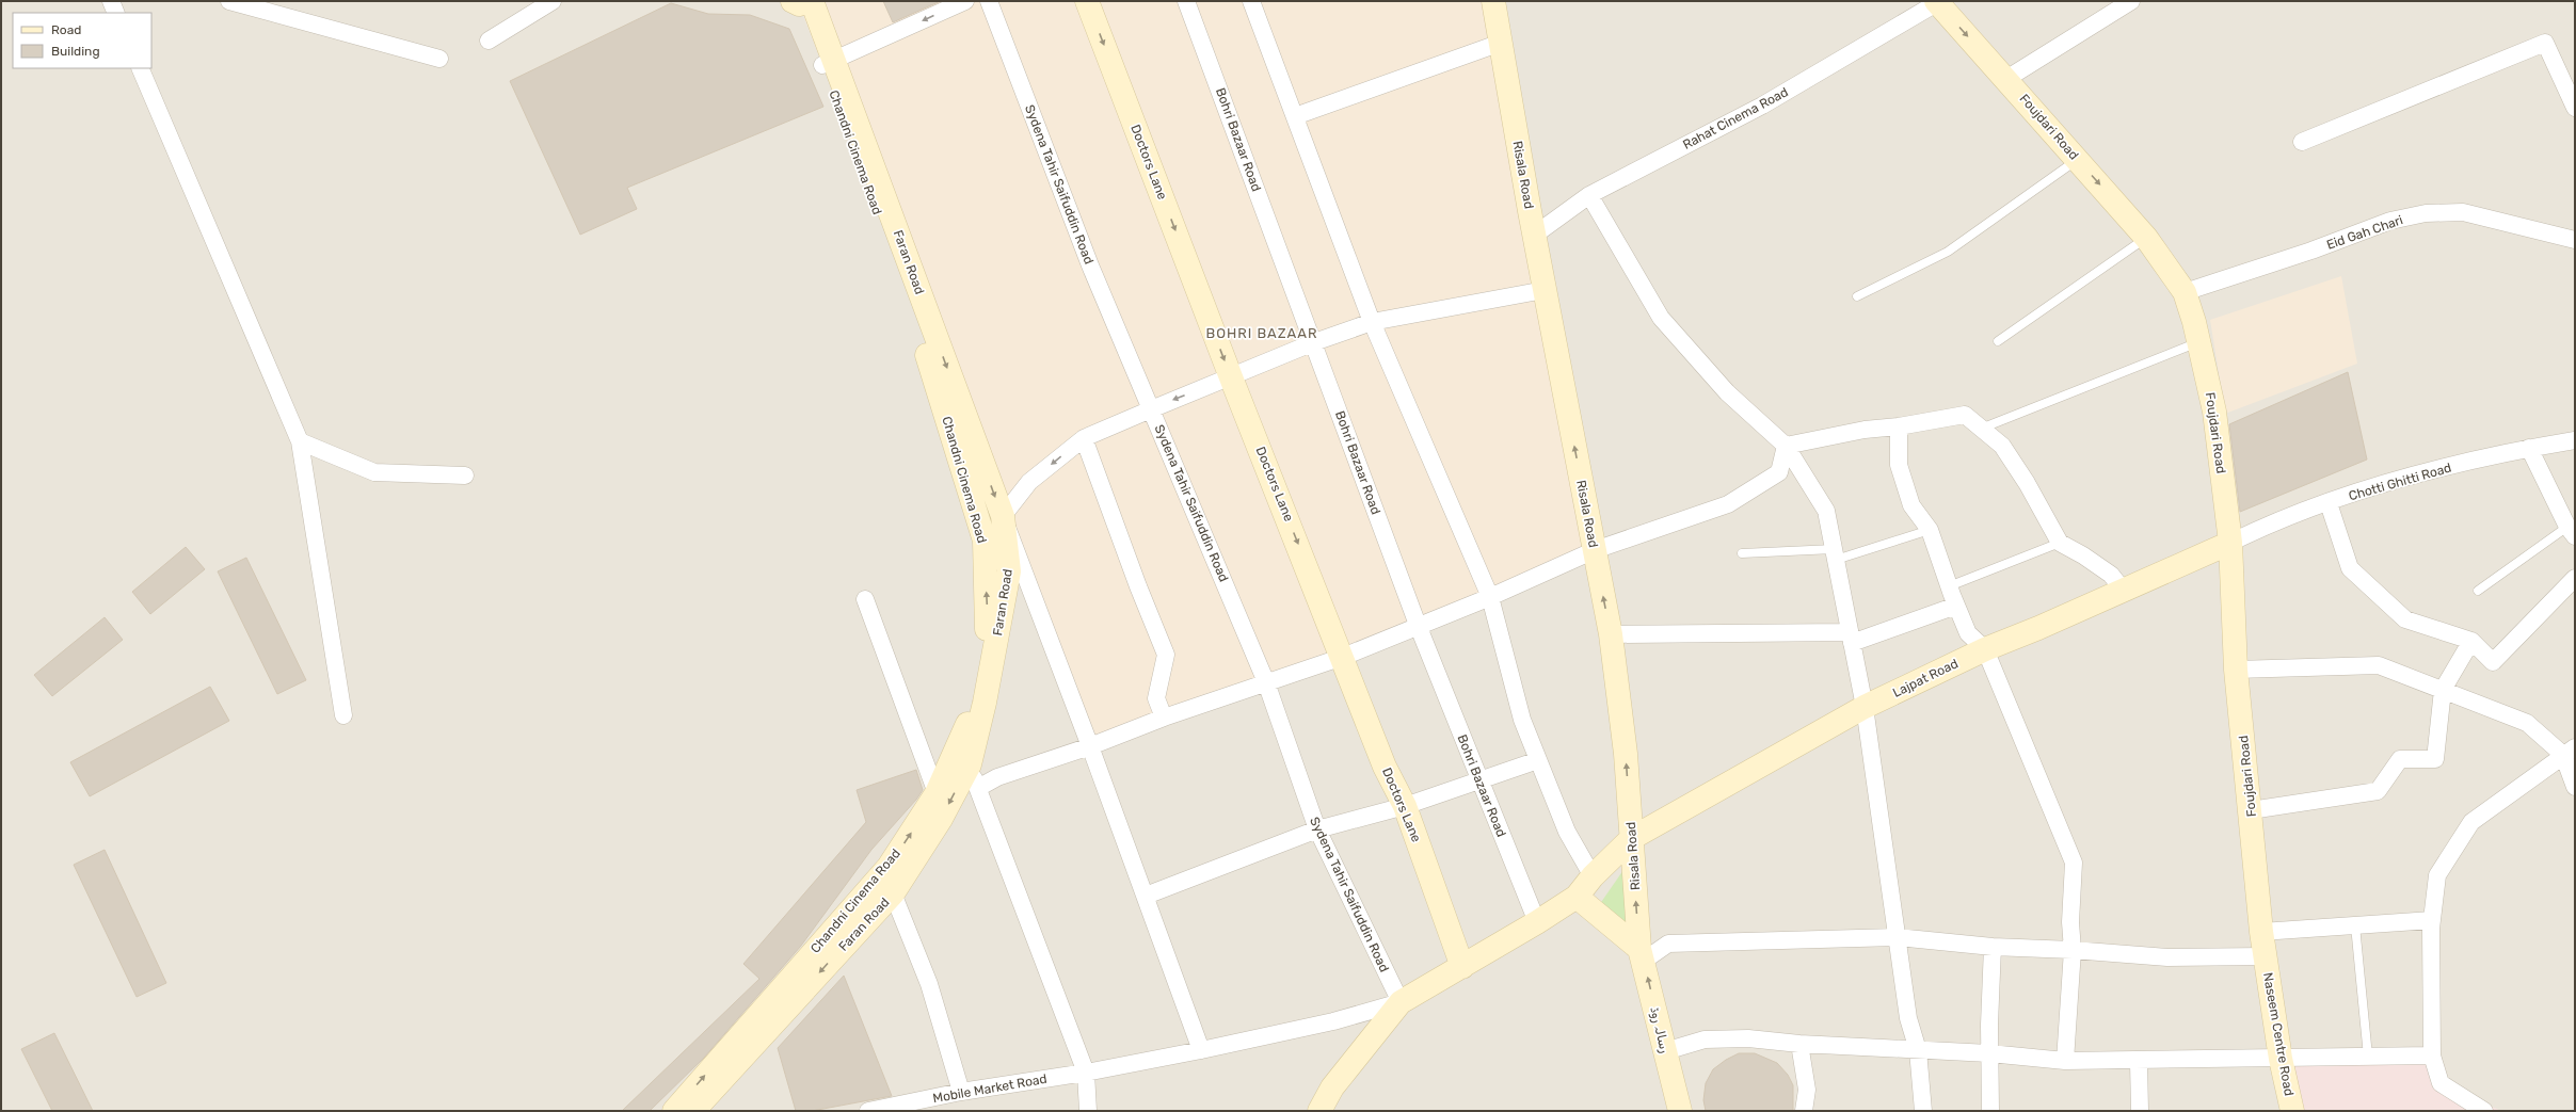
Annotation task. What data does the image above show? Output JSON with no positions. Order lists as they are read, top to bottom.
{
  "streets": {
    "street": [
      "Rahat Cinema Road",
      "Foujdari Road",
      "Bohri Bazaar Road",
      "Chandni Cinema Road",
      "Doctors Lane",
      "Risala Road",
      "Sydena Tahir Saifuddin Road",
      "Eid Gah Chari",
      "Faran Road",
      "Chotti Ghitti Road",
      "Lajpat Road",
      "رسالہ روڈ",
      "Naseem Centre Road",
      "Mobile Market Road"
    ]
  },
  "crossings": [
    ["Rahat Cinema Road", "Foujdari Road"],
    ["Rahat Cinema Road", "Risala Road"],
    ["Foujdari Road", "Eid Gah Chari"],
    ["Foujdari Road", "Chotti Ghitti Road"],
    ["Foujdari Road", "Lajpat Road"],
    ["Foujdari Road", "Naseem Centre Road"],
    ["Bohri Bazaar Road", "Lajpat Road"],
    ["Chandni Cinema Road", "Faran Road"],
    ["Doctors Lane", "Lajpat Road"],
    ["Risala Road", "Lajpat Road"],
    ["Risala Road", "رسالہ روڈ"],
    ["Sydena Tahir Saifuddin Road", "Lajpat Road"],
    ["Sydena Tahir Saifuddin Road", "Mobile Market Road"],
    ["Chotti Ghitti Road", "Lajpat Road"],
    ["Lajpat Road", "Mobile Market Road"]
  ],
  "one_way": ["Chandni Cinema Road", "Faran Road", "رسالہ روڈ"],
  "districts": ["BOHRI BAZAAR"],
  "legend": ["Road", "Building"]
}
